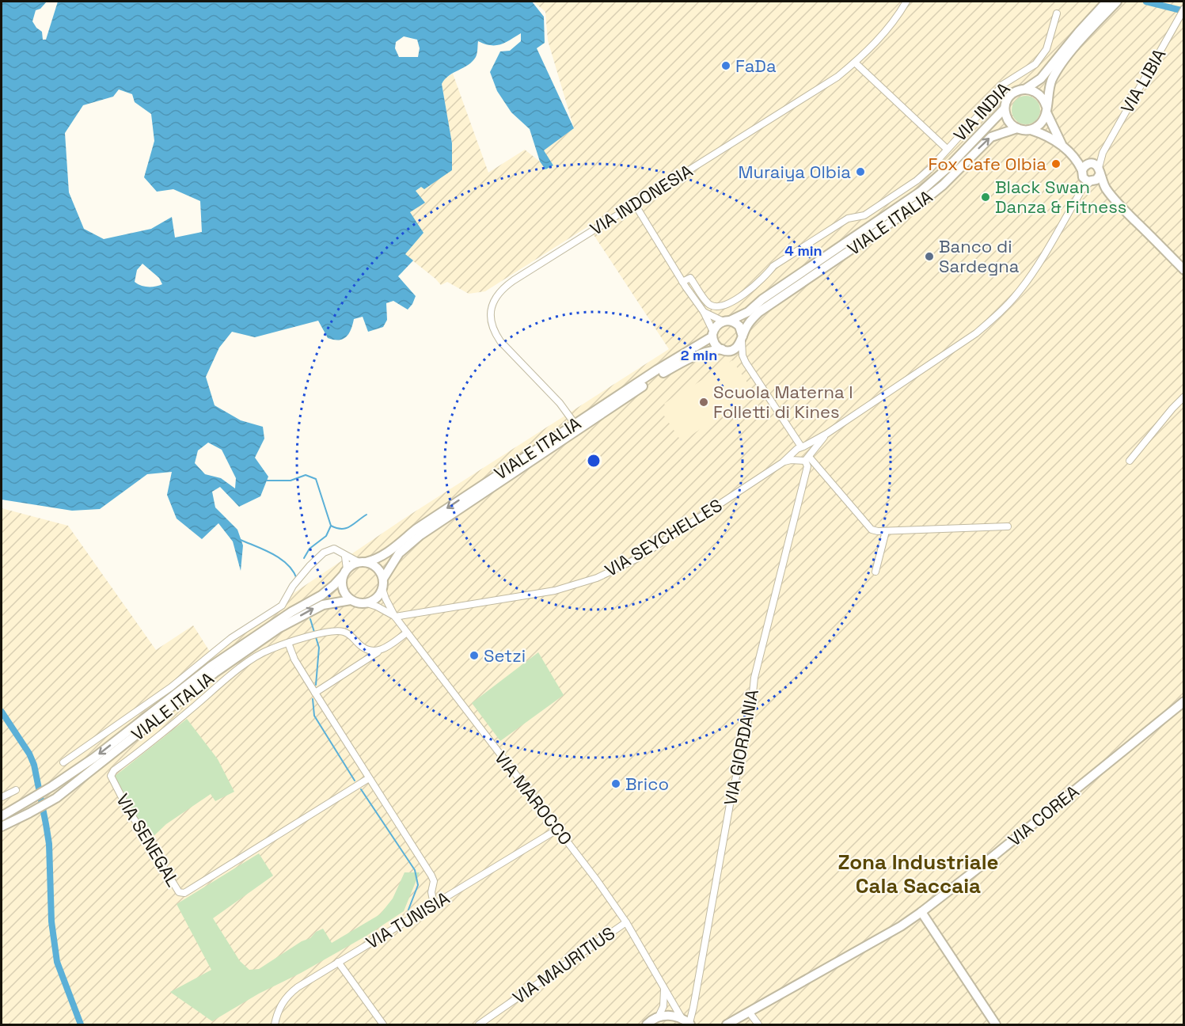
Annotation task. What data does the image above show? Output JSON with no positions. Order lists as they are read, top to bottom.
{
  "streets": {
    "main road": ["VIALE ITALIA", "VIA COREA"],
    "street": [
      "VIA LIBIA",
      "VIA INDIA",
      "VIA INDONESIA",
      "VIA SEYCHELLES",
      "VIA GIORDANIA",
      "VIA MAROCCO",
      "VIA SENEGAL",
      "VIA TUNISIA",
      "VIA MAURITIUS"
    ]
  },
  "crossings": [
    ["VIA LIBIA", "VIA SEYCHELLES"],
    ["VIA INDONESIA", "VIALE ITALIA"],
    ["VIALE ITALIA", "VIA MAROCCO"],
    ["VIA SEYCHELLES", "VIA GIORDANIA"],
    ["VIA SEYCHELLES", "VIA MAROCCO"],
    ["VIA GIORDANIA", "VIA MAROCCO"],
    ["VIA MAROCCO", "VIA TUNISIA"],
    ["VIA MAROCCO", "VIA MAURITIUS"]
  ],
  "districts": ["Zona Industriale Cala Saccaia"],
  "places": [
    "FaDa",
    "Fox Cafe Olbia",
    "Muraiya Olbia",
    "Black Swan Danza & Fitness",
    "Banco di Sardegna",
    "Scuola Materna I Folletti di Kines",
    "Setzi",
    "Brico"
  ],
  "rings": ["4 min", "2 min"]
}
